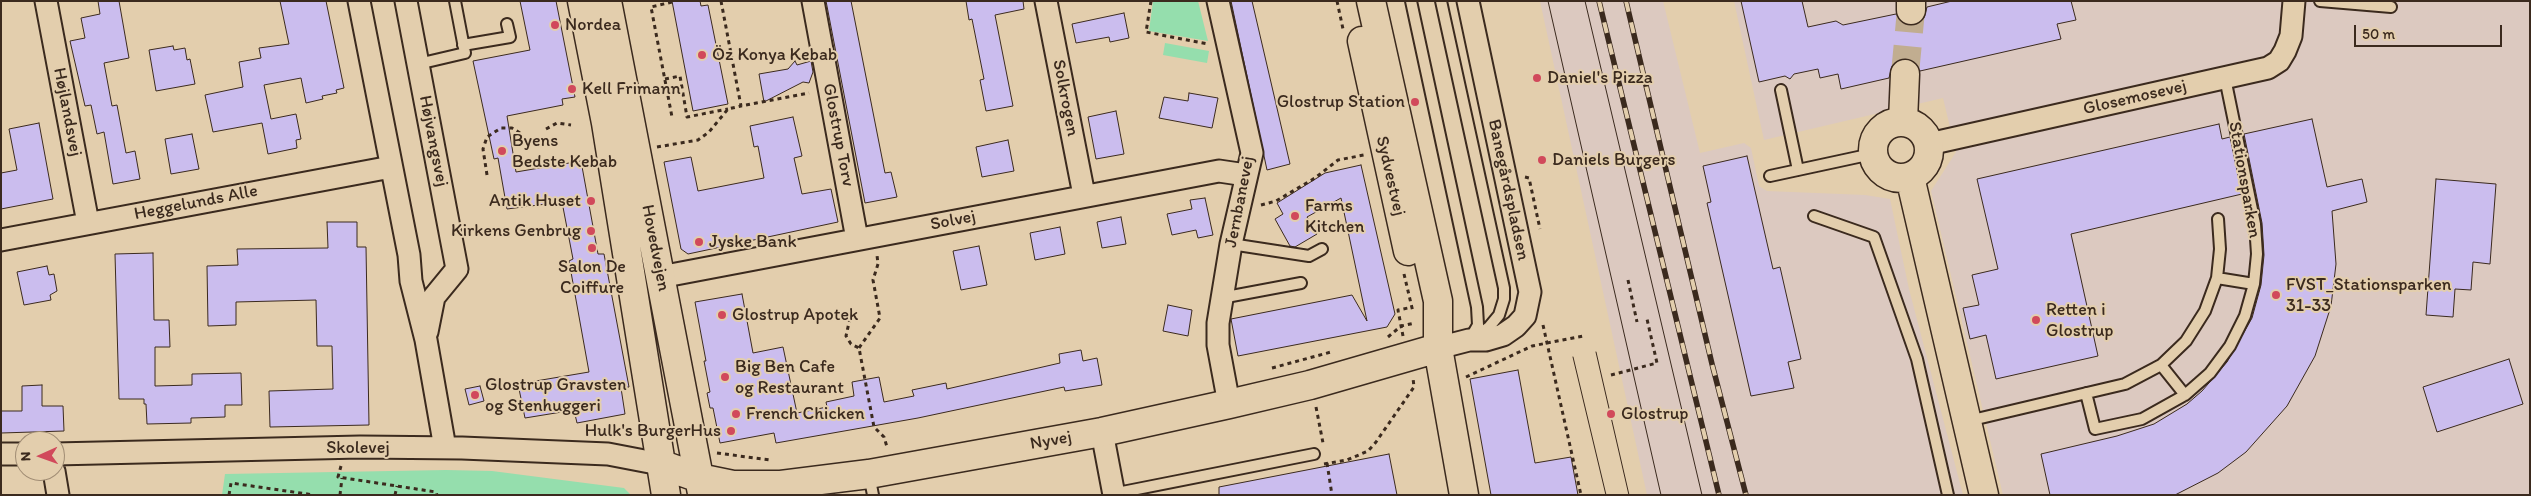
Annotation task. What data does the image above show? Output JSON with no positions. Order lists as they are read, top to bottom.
{
  "streets": {
    "street": [
      "Solkrogen",
      "Glosemosevej",
      "Højlandsvej",
      "Glostrup Torv",
      "Højvangsvej",
      "Sydvestvej",
      "Banegårdspladsen",
      "Jernbanevej",
      "Heggelunds Alle",
      "Solvej",
      "Hovedvejen",
      "Nyvej",
      "Skolevej"
    ],
    "lane": ["Stationsparken"]
  },
  "crossings": [
    ["Solkrogen", "Solvej"],
    ["Glosemosevej", "Stationsparken"],
    ["Højlandsvej", "Heggelunds Alle"],
    ["Glostrup Torv", "Solvej"],
    ["Højvangsvej", "Heggelunds Alle"],
    ["Højvangsvej", "Skolevej"],
    ["Sydvestvej", "Banegårdspladsen"],
    ["Sydvestvej", "Nyvej"],
    ["Banegårdspladsen", "Nyvej"],
    ["Jernbanevej", "Solvej"],
    ["Jernbanevej", "Nyvej"],
    ["Solvej", "Hovedvejen"],
    ["Hovedvejen", "Nyvej"],
    ["Hovedvejen", "Skolevej"],
    ["Nyvej", "Skolevej"]
  ],
  "places": [
    "Nordea",
    "Öz Konya Kebab",
    "Daniel's Pizza",
    "Kell Frimann",
    "Glostrup Station",
    "Byens Bedste Kebab",
    "Daniels Burgers",
    "Antik Huset",
    "Farms Kitchen",
    "Kirkens Genbrug",
    "Jyske Bank",
    "Salon De Coiffure",
    "FVST_Stationsparken 31-33",
    "Glostrup Apotek",
    "Retten i Glostrup",
    "Big Ben Cafe og Restaurant",
    "Glostrup Gravsten og Stenhuggeri",
    "French Chicken",
    "Glostrup",
    "Hulk's BurgerHus"
  ],
  "scale_bar": "50 m",
  "north": "left"
}
